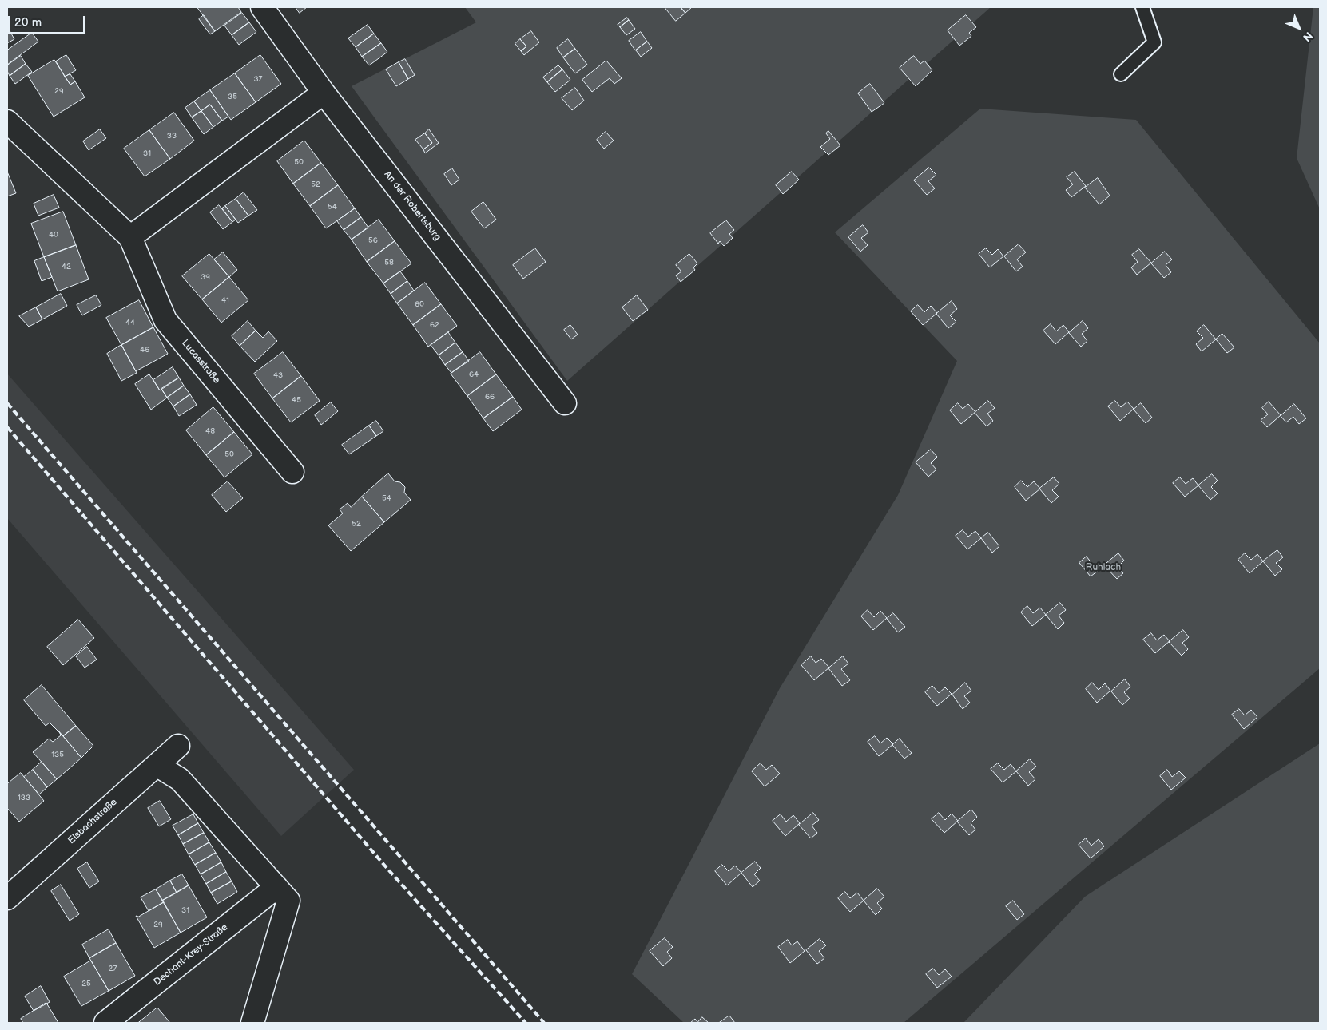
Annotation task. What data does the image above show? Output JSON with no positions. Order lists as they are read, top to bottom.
{
  "streets": {
    "street": [
      "An der Robertsburg",
      "Lucasstraße",
      "Elsbachstraße",
      "Dechant-Krey-Straße"
    ]
  },
  "parks": ["Ruhlach"],
  "house_numbers": [
    "37",
    "29",
    "35",
    "33",
    "31",
    "50",
    "52",
    "54",
    "40",
    "56",
    "58",
    "42",
    "39",
    "41",
    "60",
    "44",
    "62",
    "46",
    "64",
    "43",
    "66",
    "45",
    "48",
    "50",
    "54",
    "52",
    "135",
    "133",
    "31",
    "29",
    "27",
    "25"
  ],
  "scale_bar": "20 m",
  "north": "bottom right"
}
